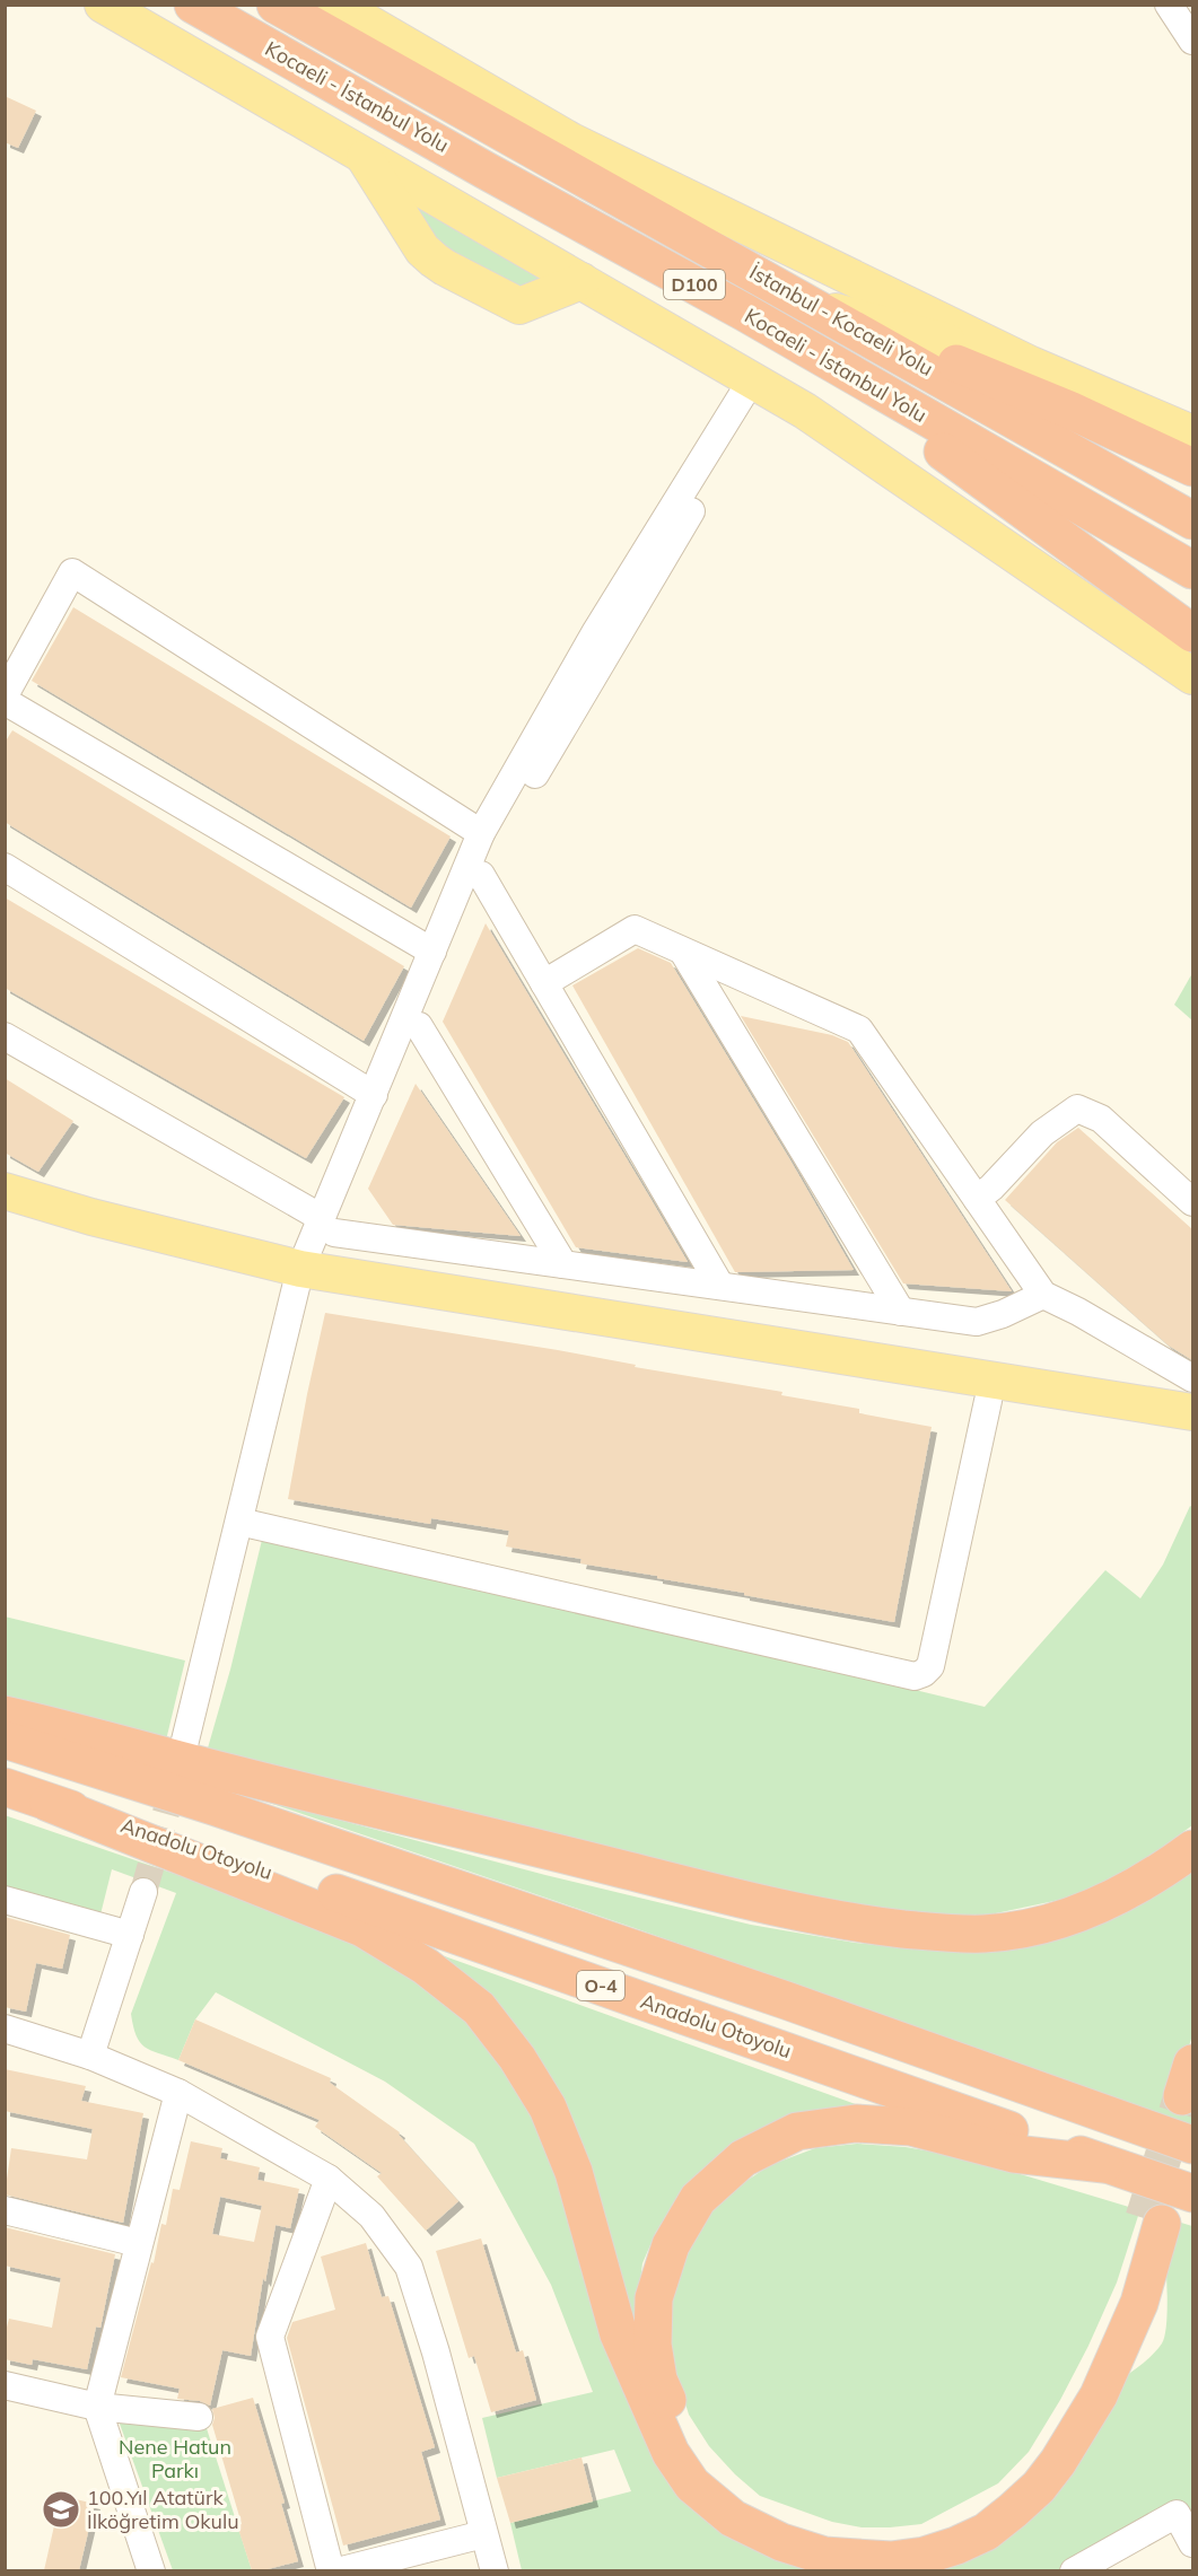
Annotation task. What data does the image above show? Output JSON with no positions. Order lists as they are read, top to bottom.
{
  "streets": {
    "highway": [
      "Kocaeli - İstanbul Yolu",
      "D100",
      "İstanbul - Kocaeli Yolu",
      "Anadolu Otoyolu",
      "O-4"
    ]
  },
  "parks": ["Nene Hatun Parkı"],
  "places": {
    "school or university": ["100.Yıl Atatürk İlköğretim Okulu"]
  }
}
